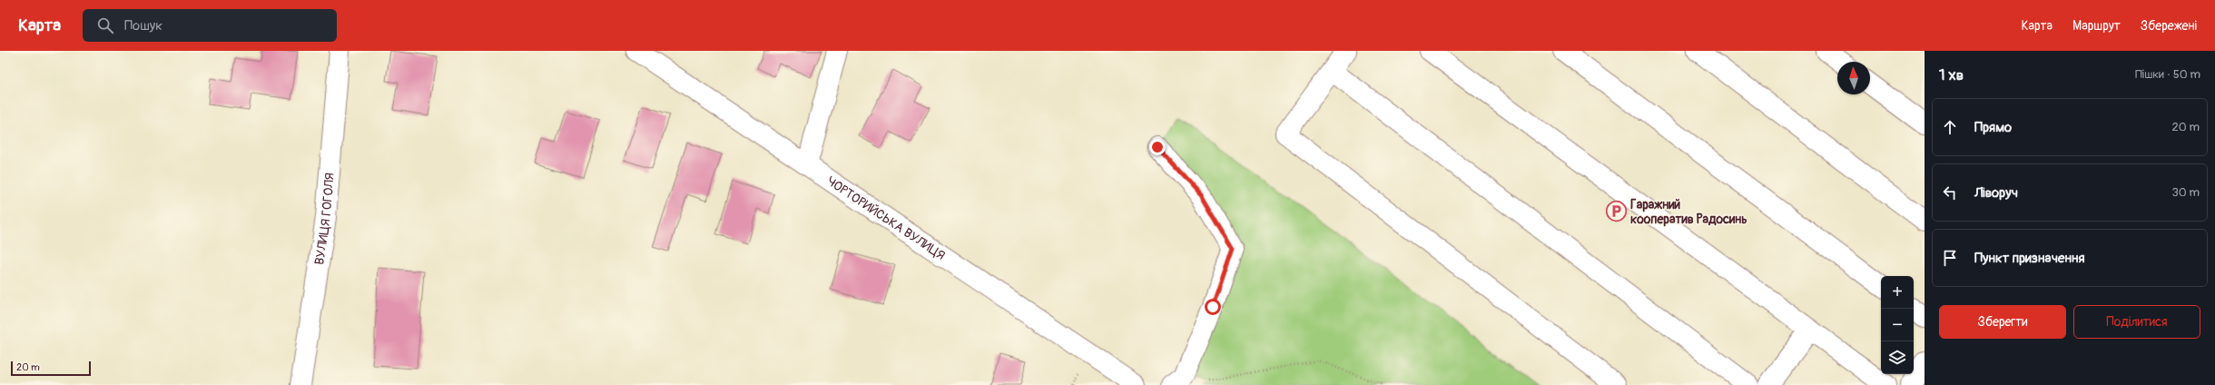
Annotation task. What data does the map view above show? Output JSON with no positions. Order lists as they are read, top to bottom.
{
  "streets": {
    "street": ["ВУЛИЦЯ ГОГОЛЯ", "ЧОРТОРИЙСЬКА ВУЛИЦЯ"]
  },
  "places": {
    "parking": ["Гаражний кооператив Радосинь"]
  },
  "scale_bar": "20 m",
  "north": "top",
  "page": {
    "header": "Карта",
    "search": "Пошук",
    "nav": ["Карта", "Маршрут", "Збережені"],
    "heading": ["1 хв", "Пішки · 50 m"],
    "list": [
      ["Прямо", "20 m"],
      ["Ліворуч", "30 m"],
      "Пункт призначення"
    ],
    "map_buttons": ["+", "−"],
    "buttons": ["Зберегти", "Поділитися"],
    "scale": "20 m"
  }
}
